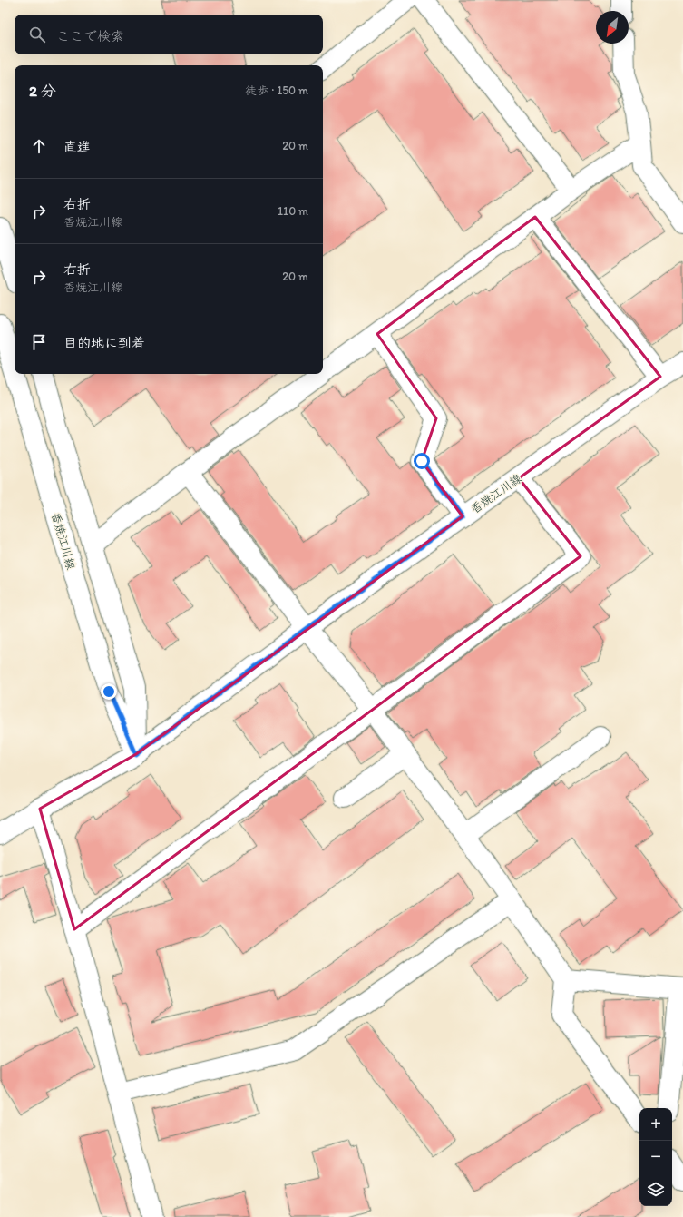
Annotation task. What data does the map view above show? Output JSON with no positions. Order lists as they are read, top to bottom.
{
  "streets": {
    "street": ["香焼江川線"]
  },
  "north": "bottom left",
  "page": {
    "search": "ここで検索",
    "heading": ["2 分", "徒歩 · 150 m"],
    "list": [
      ["直進", "20 m"],
      ["右折", "香焼江川線", "110 m"],
      ["右折", "香焼江川線", "20 m"],
      "目的地に到着"
    ],
    "map_buttons": ["+", "−"]
  }
}
